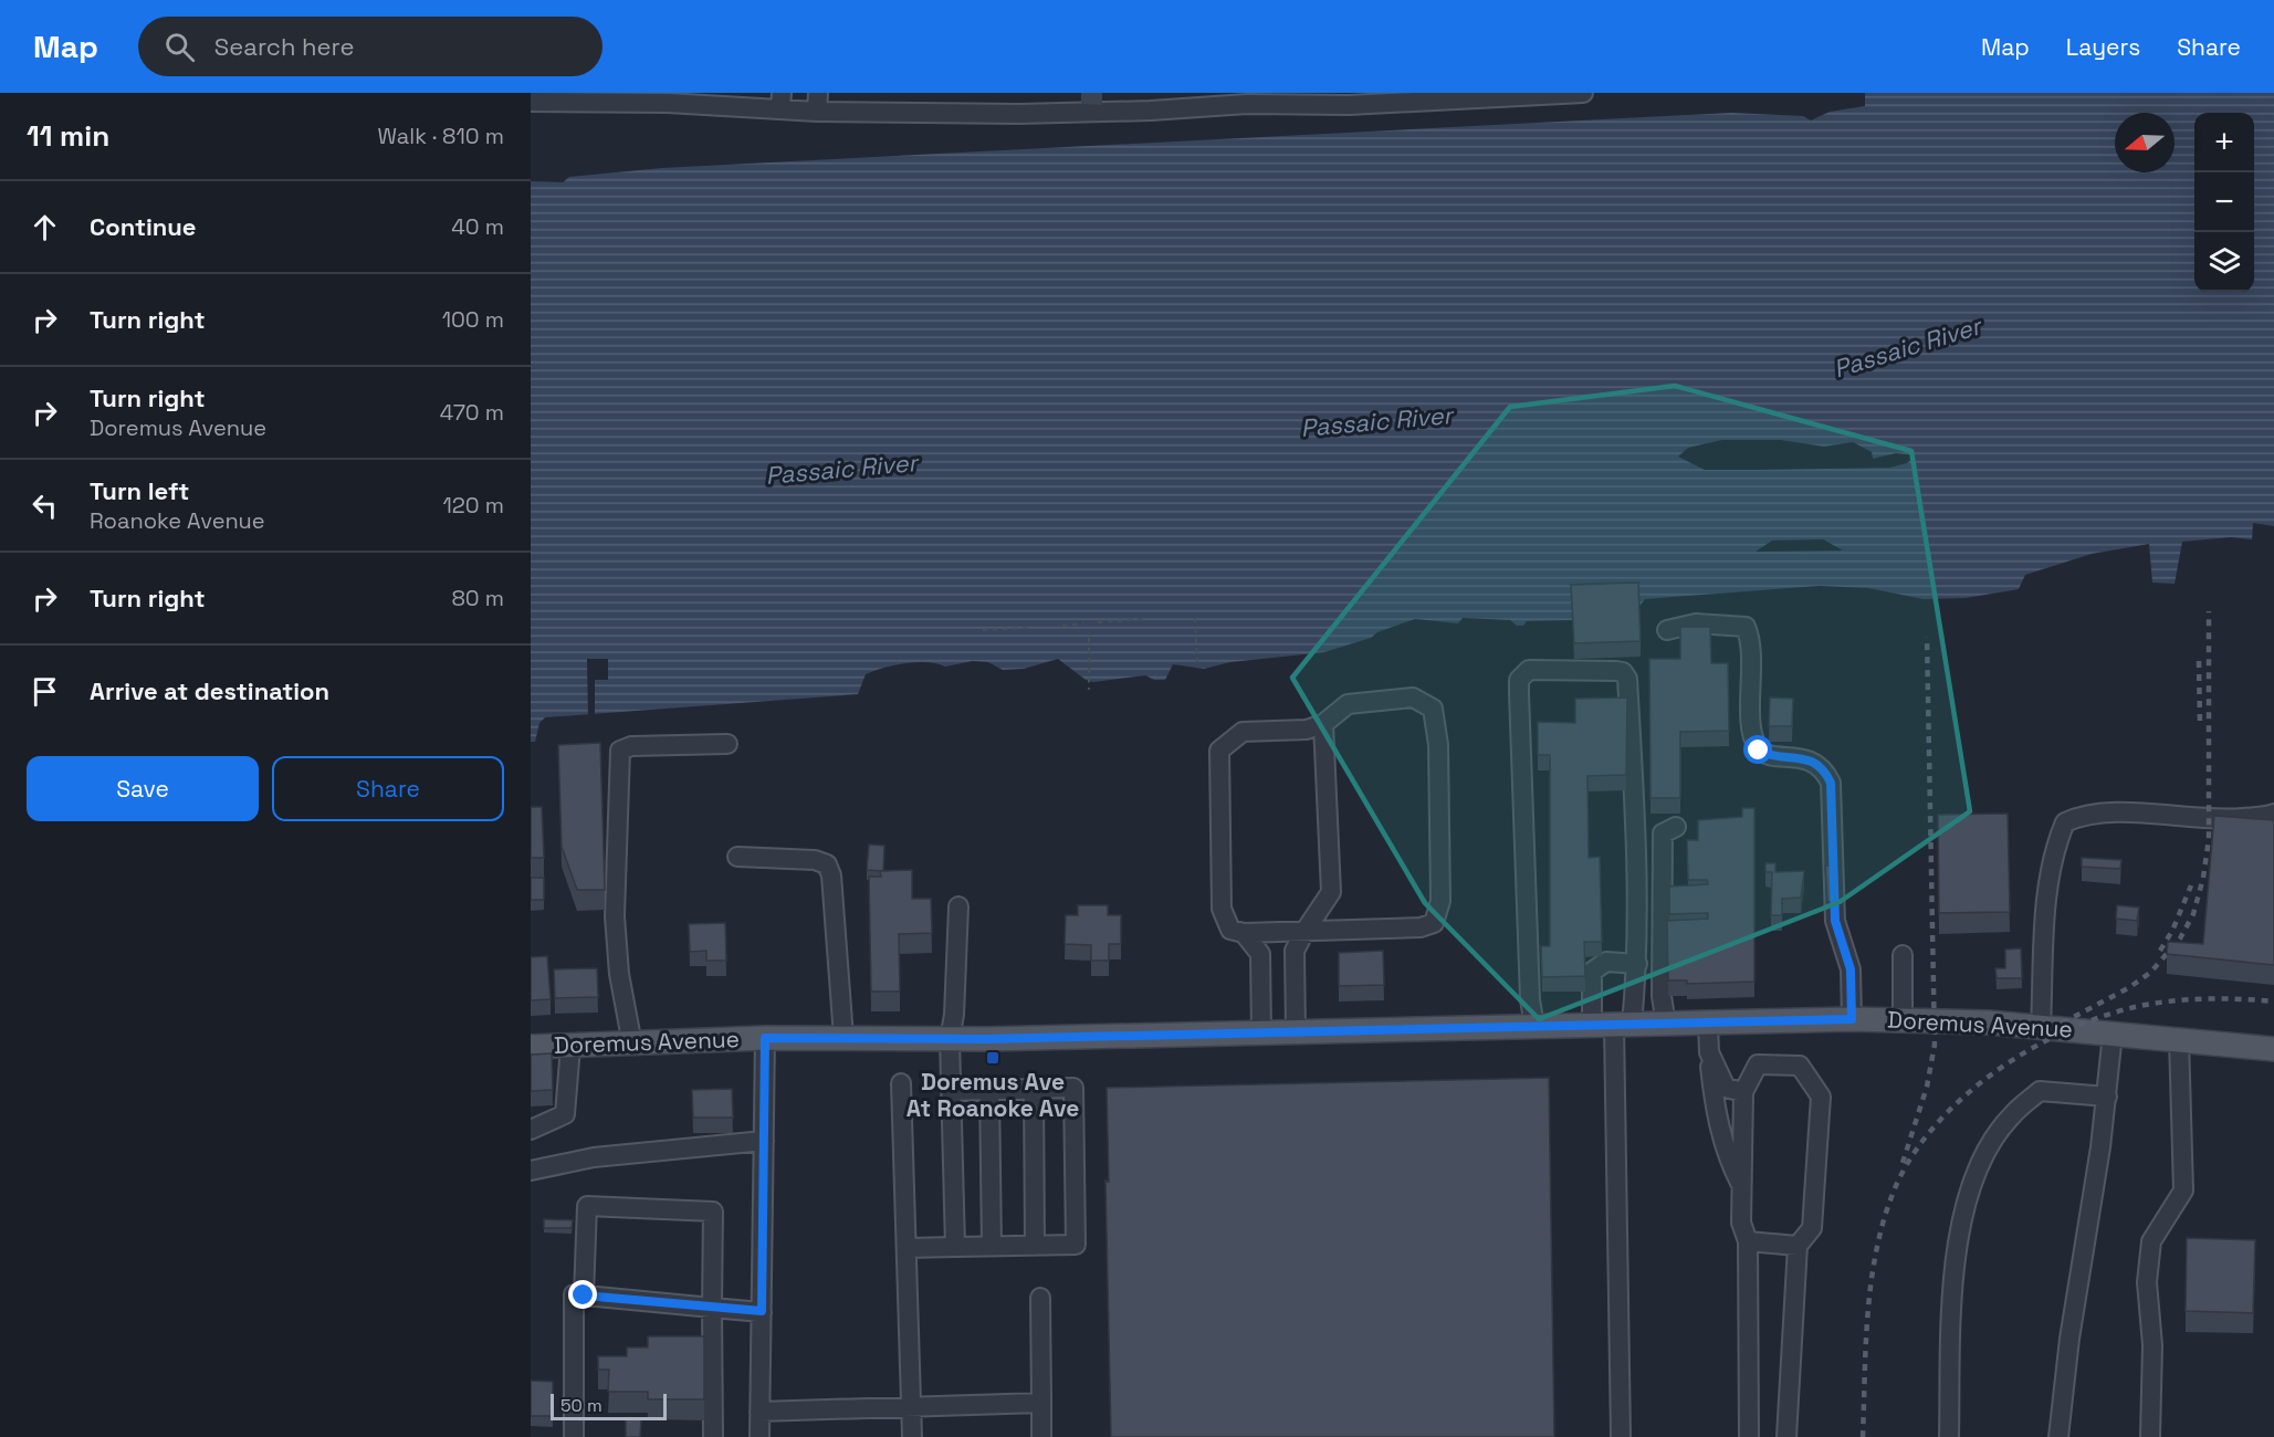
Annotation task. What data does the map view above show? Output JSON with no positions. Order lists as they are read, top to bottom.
{
  "streets": {
    "main road": ["Doremus Avenue"]
  },
  "water": ["Passaic River"],
  "places": {
    "transit": ["Doremus Ave At Roanoke Ave"]
  },
  "scale_bar": "50 m",
  "north": "left",
  "page": {
    "header": "Map",
    "search": "Search here",
    "nav": ["Map", "Layers", "Share"],
    "heading": ["11 min", "Walk · 810 m"],
    "map_buttons": ["+", "−"],
    "list": [
      ["Continue", "40 m"],
      ["Turn right", "100 m"],
      ["Turn right", "Doremus Avenue", "470 m"],
      ["Turn left", "Roanoke Avenue", "120 m"],
      ["Turn right", "80 m"],
      "Arrive at destination"
    ],
    "buttons": ["Save", "Share"],
    "scale": "50 m"
  }
}
